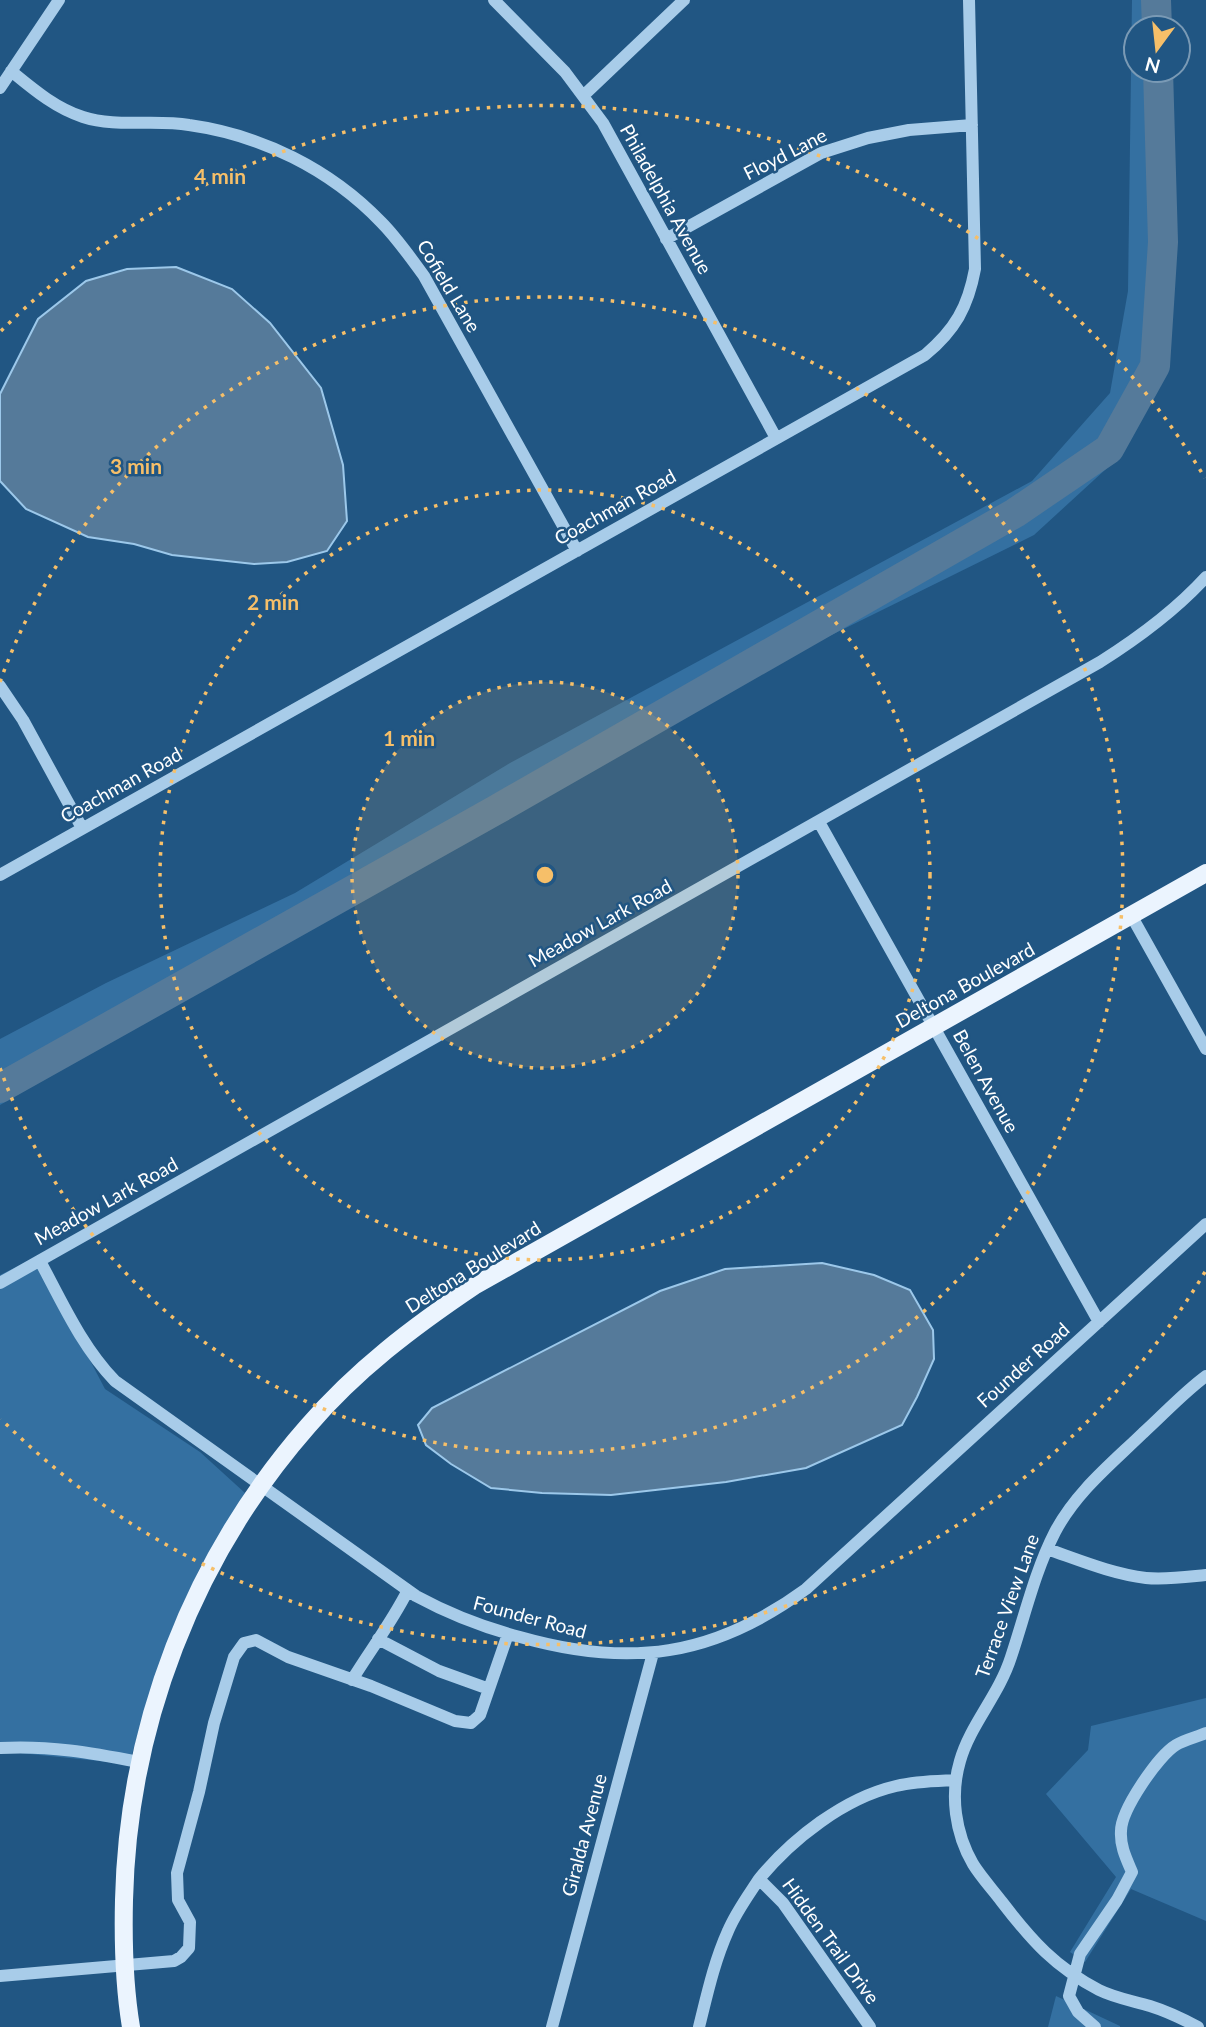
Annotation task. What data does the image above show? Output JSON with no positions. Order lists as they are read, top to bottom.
{
  "streets": {
    "main road": ["Deltona Boulevard"],
    "street": [
      "Floyd Lane",
      "Philadelphia Avenue",
      "Cofield Lane",
      "Coachman Road",
      "Meadow Lark Road",
      "Belen Avenue",
      "Founder Road",
      "Terrace View Lane",
      "Giralda Avenue",
      "Hidden Trail Drive"
    ]
  },
  "crossings": [
    ["Floyd Lane", "Philadelphia Avenue"],
    ["Floyd Lane", "Coachman Road"],
    ["Philadelphia Avenue", "Coachman Road"],
    ["Cofield Lane", "Coachman Road"],
    ["Meadow Lark Road", "Belen Avenue"],
    ["Meadow Lark Road", "Founder Road"],
    ["Deltona Boulevard", "Belen Avenue"],
    ["Deltona Boulevard", "Founder Road"],
    ["Belen Avenue", "Founder Road"],
    ["Founder Road", "Giralda Avenue"],
    ["Terrace View Lane", "Hidden Trail Drive"]
  ],
  "north": "bottom",
  "rings": [
    "4 min",
    "3 min",
    "2 min",
    "1 min"
  ]
}
